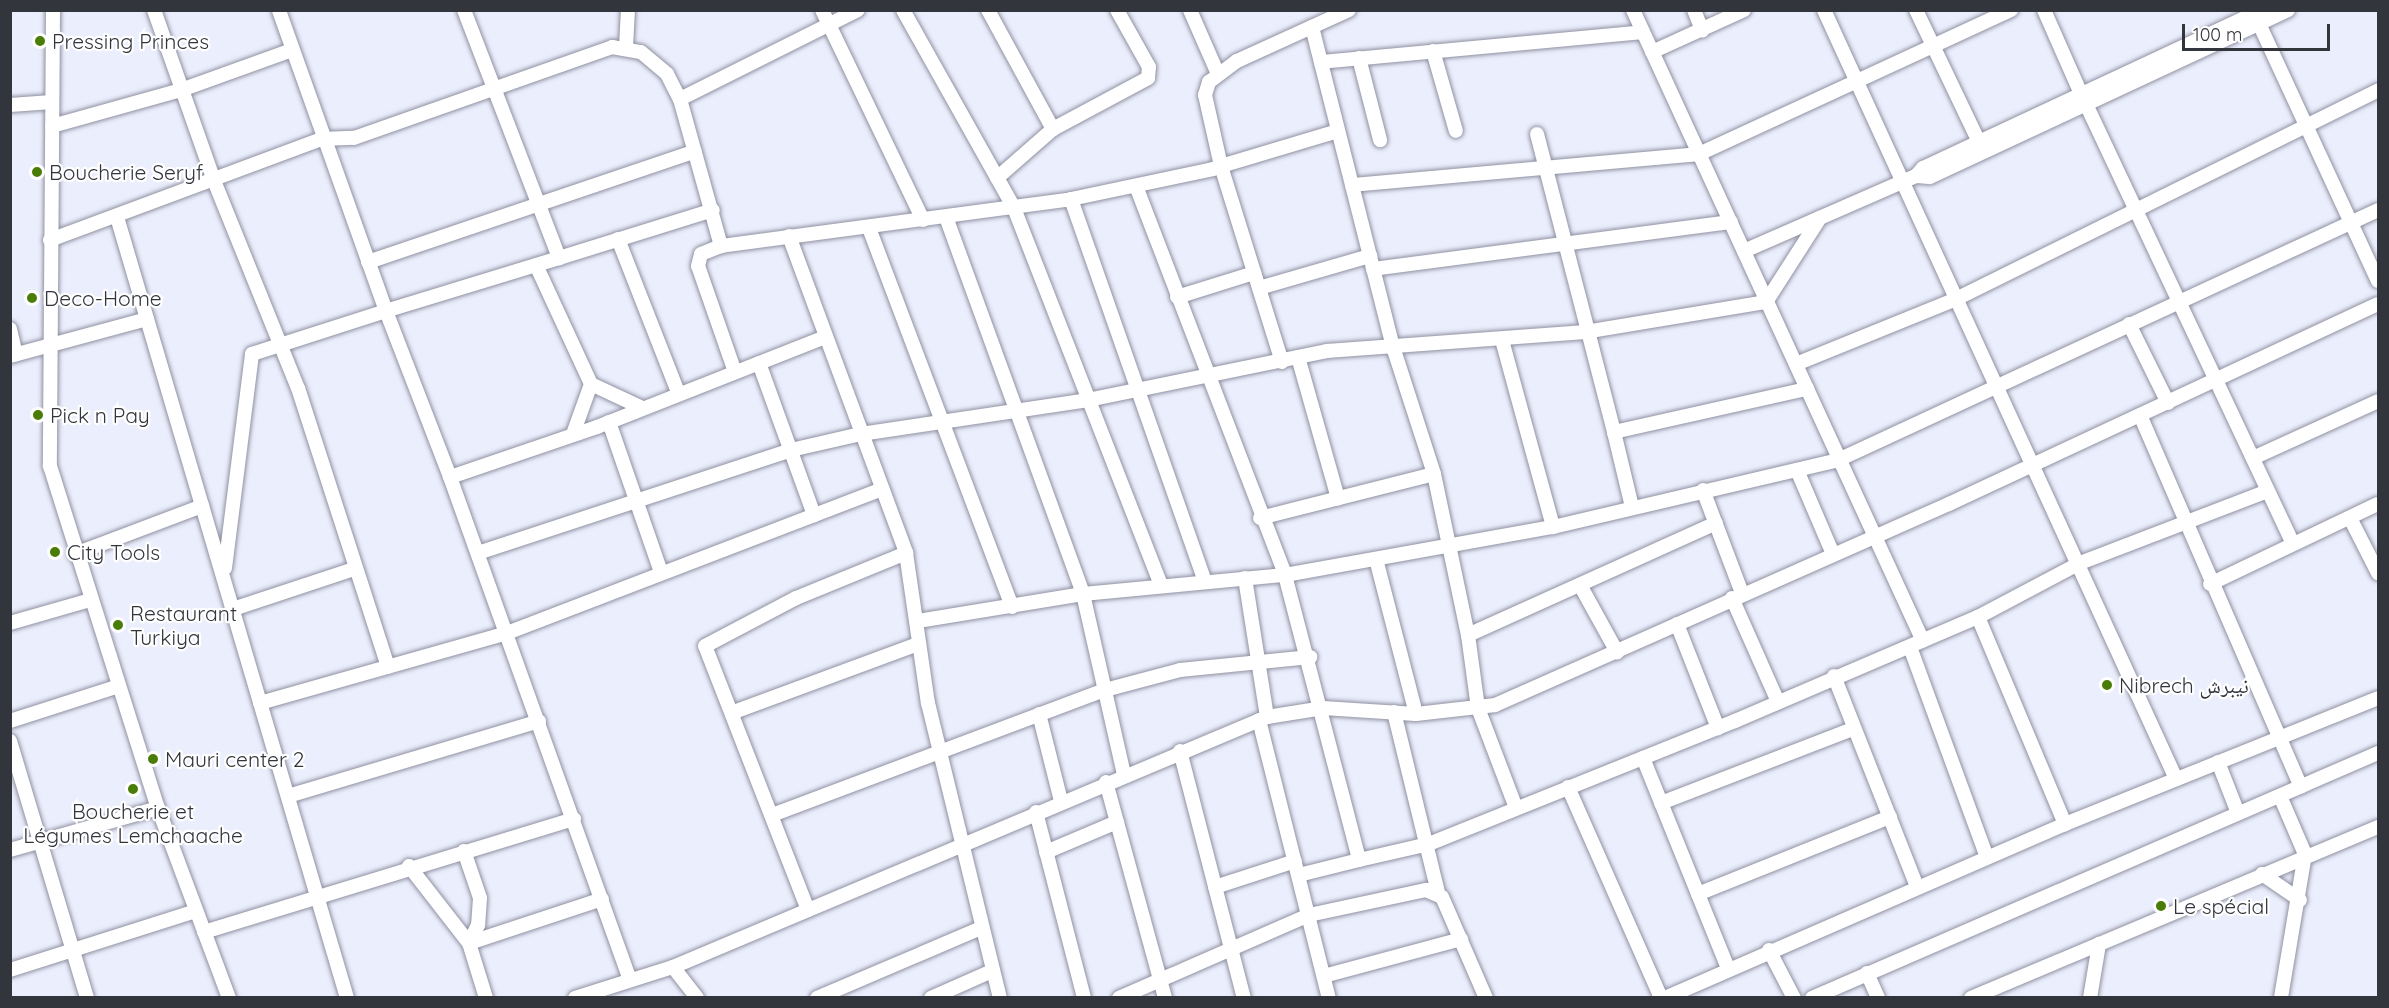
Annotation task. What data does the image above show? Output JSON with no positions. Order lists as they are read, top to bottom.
{
  "places": [
    "Pressing Princes",
    "Boucherie Seryf",
    "Deco-Home",
    "Pick n Pay",
    "City Tools",
    "Restaurant Turkiya",
    "Nibrech نيبرش",
    "Mauri center 2",
    "Boucherie et Légumes Lemchaache",
    "Le spécial"
  ],
  "scale_bar": "100 m"
}
